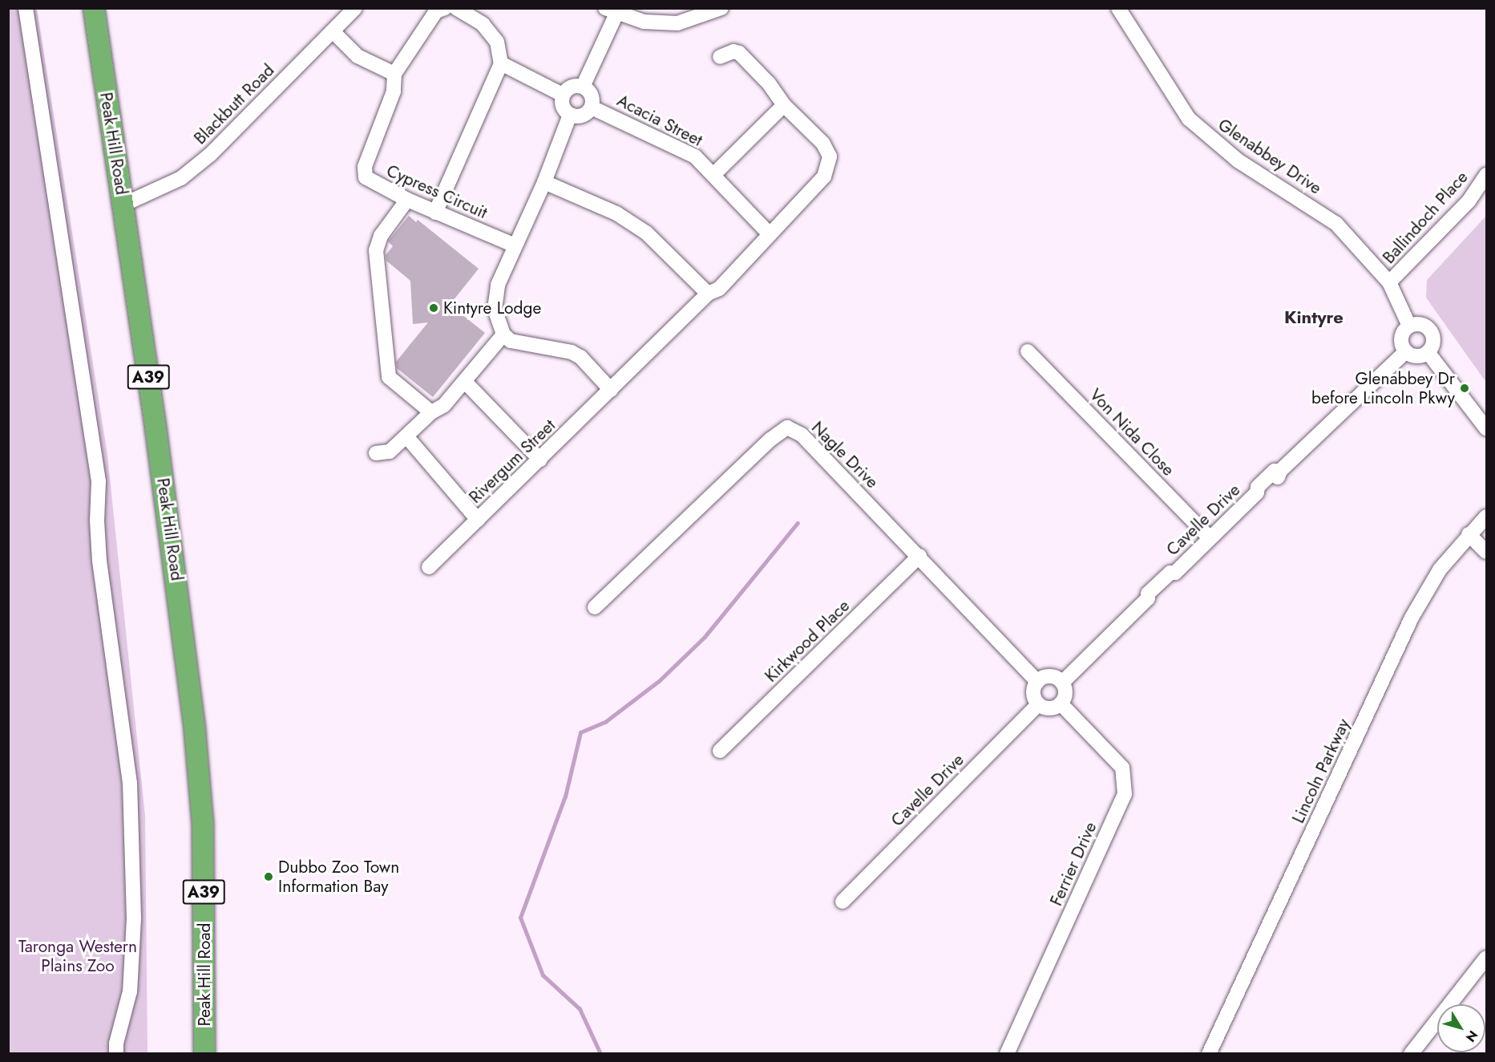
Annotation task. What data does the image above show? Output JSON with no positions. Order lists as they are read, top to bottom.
{
  "streets": {
    "highway": ["Peak Hill Road", "A39"],
    "street": [
      "Blackbutt Road",
      "Acacia Street",
      "Glenabbey Drive",
      "Cypress Circuit",
      "Ballindoch Place",
      "Von Nida Close",
      "Nagle Drive",
      "Rivergum Street",
      "Cavelle Drive",
      "Kirkwood Place",
      "Lincoln Parkway",
      "Ferrier Drive"
    ]
  },
  "crossings": [
    ["Blackbutt Road", "Peak Hill Road"],
    ["Acacia Street", "Rivergum Street"],
    ["Glenabbey Drive", "Ballindoch Place"],
    ["Glenabbey Drive", "Cavelle Drive"],
    ["Von Nida Close", "Cavelle Drive"],
    ["Nagle Drive", "Cavelle Drive"],
    ["Nagle Drive", "Kirkwood Place"],
    ["Nagle Drive", "Ferrier Drive"],
    ["Cavelle Drive", "Ferrier Drive"]
  ],
  "districts": ["Kintyre"],
  "parks": ["Taronga Western Plains Zoo"],
  "places": ["Kintyre Lodge", "Glenabbey Dr before Lincoln Pkwy", "Dubbo Zoo Town Information Bay"],
  "north": "bottom right"
}
